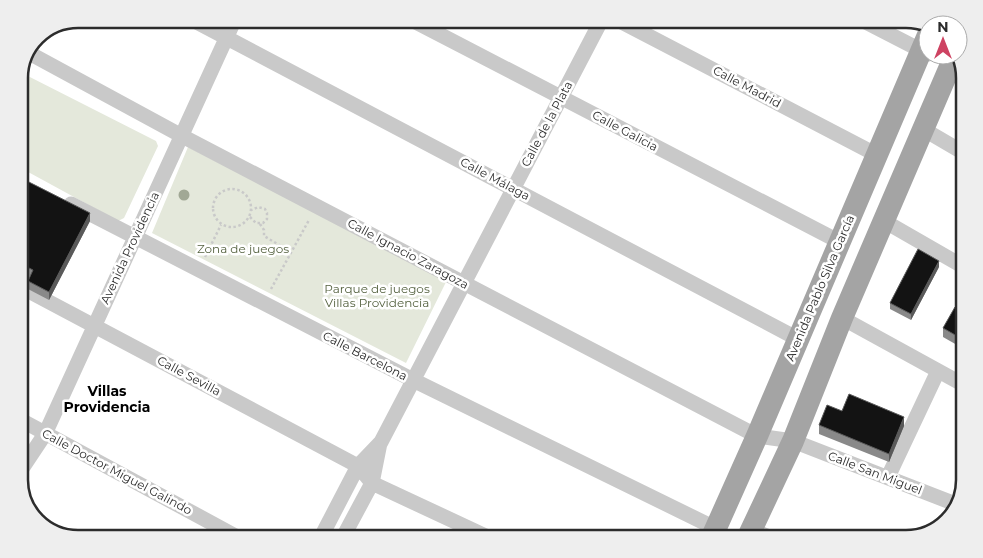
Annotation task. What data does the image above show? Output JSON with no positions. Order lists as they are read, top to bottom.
{
  "streets": {
    "main road": ["Avenida Pablo Silva García"],
    "street": [
      "Calle Madrid",
      "Calle de la Plata",
      "Calle Galicia",
      "Calle Málaga",
      "Avenida Providencia",
      "Calle Ignacio Zaragoza",
      "Calle Barcelona",
      "Calle Sevilla",
      "Calle Doctor Miguel Galindo",
      "Calle San Miguel"
    ]
  },
  "crossings": [
    ["Calle Madrid", "Avenida Pablo Silva García"],
    ["Calle de la Plata", "Calle Galicia"],
    ["Calle de la Plata", "Calle Málaga"],
    ["Calle de la Plata", "Calle Ignacio Zaragoza"],
    ["Calle de la Plata", "Calle Barcelona"],
    ["Calle de la Plata", "Calle Sevilla"],
    ["Calle Galicia", "Avenida Pablo Silva García"],
    ["Calle Málaga", "Avenida Providencia"],
    ["Calle Málaga", "Avenida Pablo Silva García"],
    ["Avenida Providencia", "Calle Ignacio Zaragoza"],
    ["Avenida Providencia", "Calle Barcelona"],
    ["Avenida Providencia", "Calle Sevilla"],
    ["Avenida Providencia", "Calle Doctor Miguel Galindo"],
    ["Calle Ignacio Zaragoza", "Avenida Pablo Silva García"],
    ["Calle Ignacio Zaragoza", "Calle San Miguel"]
  ],
  "districts": ["Villas Providencia"],
  "parks": ["Zona de juegos", "Parque de juegos Villas Providencia"],
  "north": "top"
}
